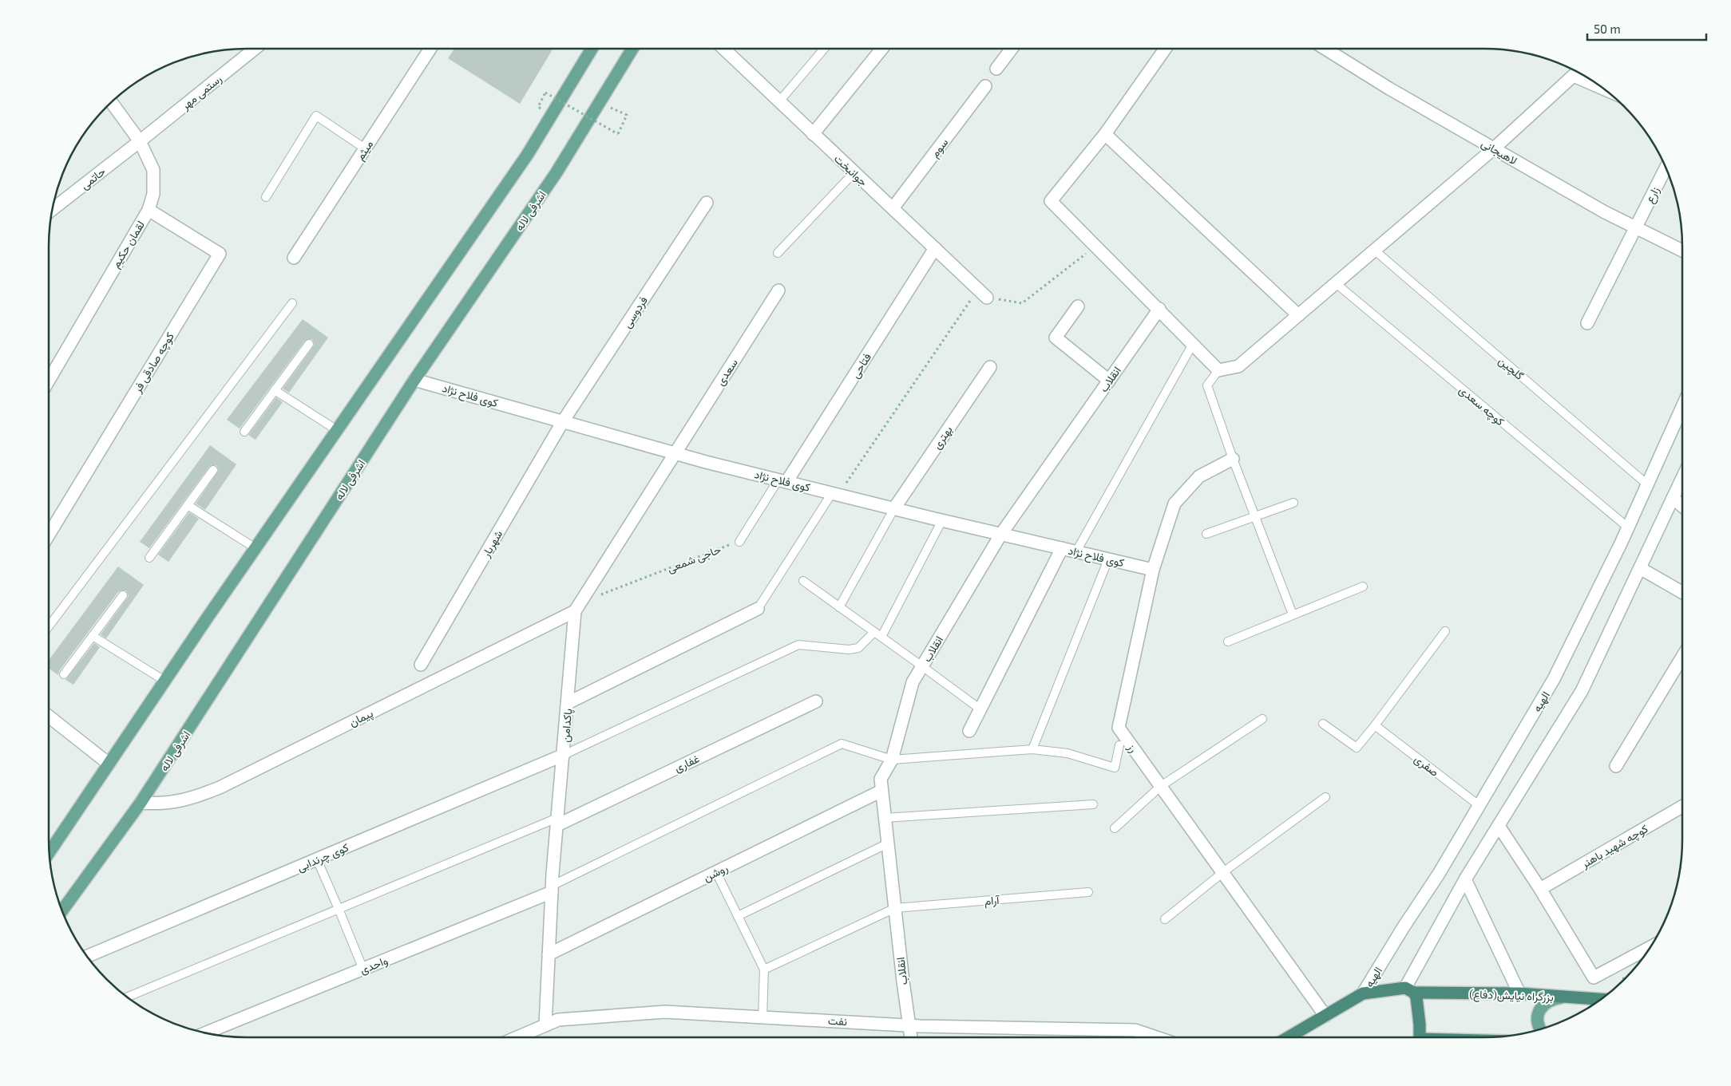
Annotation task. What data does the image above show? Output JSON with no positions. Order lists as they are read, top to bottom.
{
  "streets": {
    "highway": ["بزرگراه نیایش(دفاع)"],
    "main road": ["اشرفی لاله"],
    "street": [
      "رستمی مهر",
      "سوم",
      "میثم",
      "لاهیجانی",
      "جوانبخت",
      "حاتمی",
      "زارع",
      "لقمان حکیم",
      "فردوسی",
      "کوچه صادقی فر",
      "فتاحی",
      "سعدی",
      "انقلاب",
      "کوی فلاح نژاد",
      "بهتری",
      "شهریار",
      "الهیه",
      "پیمان",
      "پاکدامن",
      "رز",
      "غفاری",
      "کوچه شهید باهنر",
      "کوی چرندابی",
      "روشن",
      "واحدی",
      "نفت"
    ],
    "lane": [
      "گلچین",
      "کوچه سعدی",
      "صفری",
      "آرام"
    ],
    "path": ["حاجی شمعی"]
  },
  "crossings": [
    ["رستمی مهر", "حاتمی"],
    ["رستمی مهر", "لقمان حکیم"],
    ["سوم", "جوانبخت"],
    ["لاهیجانی", "زارع"],
    ["جوانبخت", "فتاحی"],
    ["حاتمی", "لقمان حکیم"],
    ["اشرفی لاله", "کوی فلاح نژاد"],
    ["اشرفی لاله", "پیمان"],
    ["لقمان حکیم", "کوچه صادقی فر"],
    ["فردوسی", "کوی فلاح نژاد"],
    ["فردوسی", "شهریار"],
    ["فتاحی", "کوی فلاح نژاد"],
    ["گلچین", "الهیه"],
    ["سعدی", "کوی فلاح نژاد"],
    ["سعدی", "پاکدامن"],
    ["انقلاب", "کوی فلاح نژاد"],
    ["انقلاب", "روشن"],
    ["انقلاب", "آرام"],
    ["انقلاب", "نفت"],
    ["کوی فلاح نژاد", "بهتری"],
    ["کوی فلاح نژاد", "شهریار"],
    ["کوی فلاح نژاد", "پاکدامن"],
    ["کوی فلاح نژاد", "رز"],
    ["کوچه سعدی", "الهیه"],
    ["حاجی شمعی", "پیمان"],
    ["حاجی شمعی", "پاکدامن"],
    ["الهیه", "صفری"],
    ["الهیه", "بزرگراه نیایش(دفاع)"],
    ["پیمان", "پاکدامن"],
    ["پاکدامن", "غفاری"],
    ["پاکدامن", "کوی چرندابی"],
    ["پاکدامن", "روشن"],
    ["پاکدامن", "واحدی"],
    ["پاکدامن", "نفت"]
  ],
  "scale_bar": "50 m"
}
